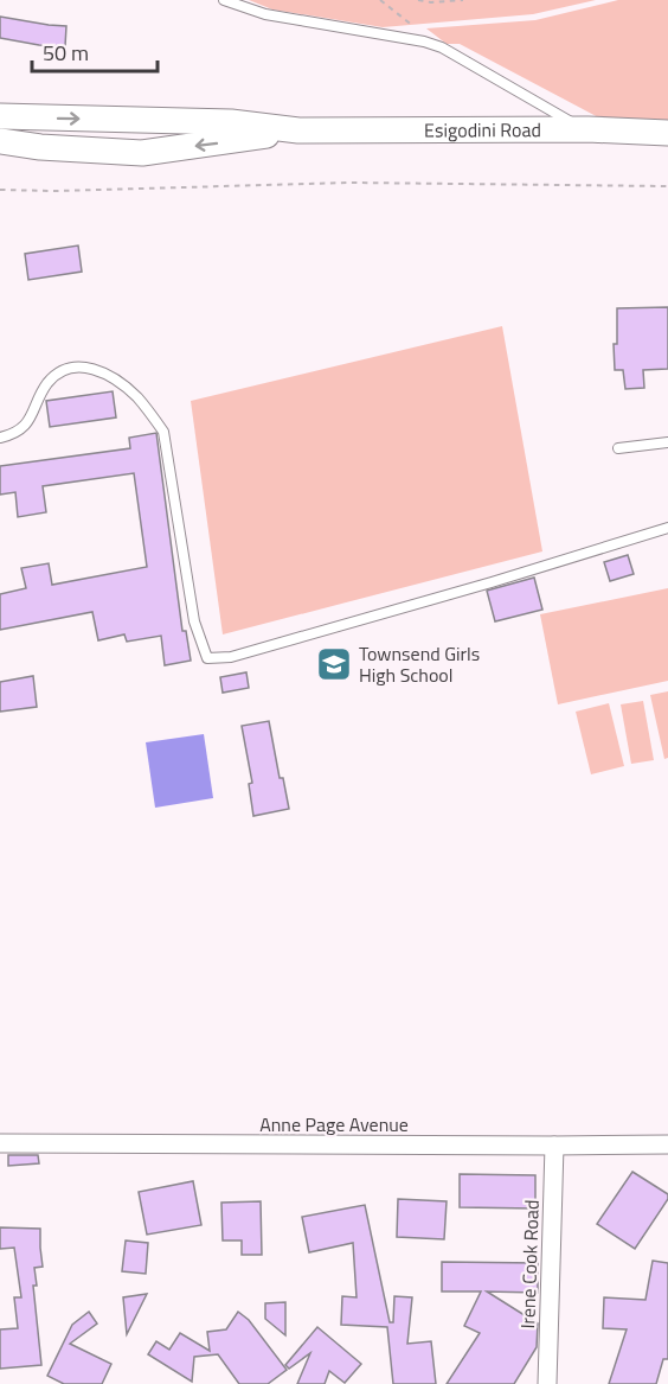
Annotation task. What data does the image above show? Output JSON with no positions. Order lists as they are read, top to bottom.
{
  "streets": {
    "main road": ["Esigodini Road"],
    "street": ["Anne Page Avenue", "Irene Cook Road"]
  },
  "crossings": [
    ["Anne Page Avenue", "Irene Cook Road"]
  ],
  "places": {
    "school or university": ["Townsend Girls High School"]
  },
  "scale_bar": "50 m"
}
